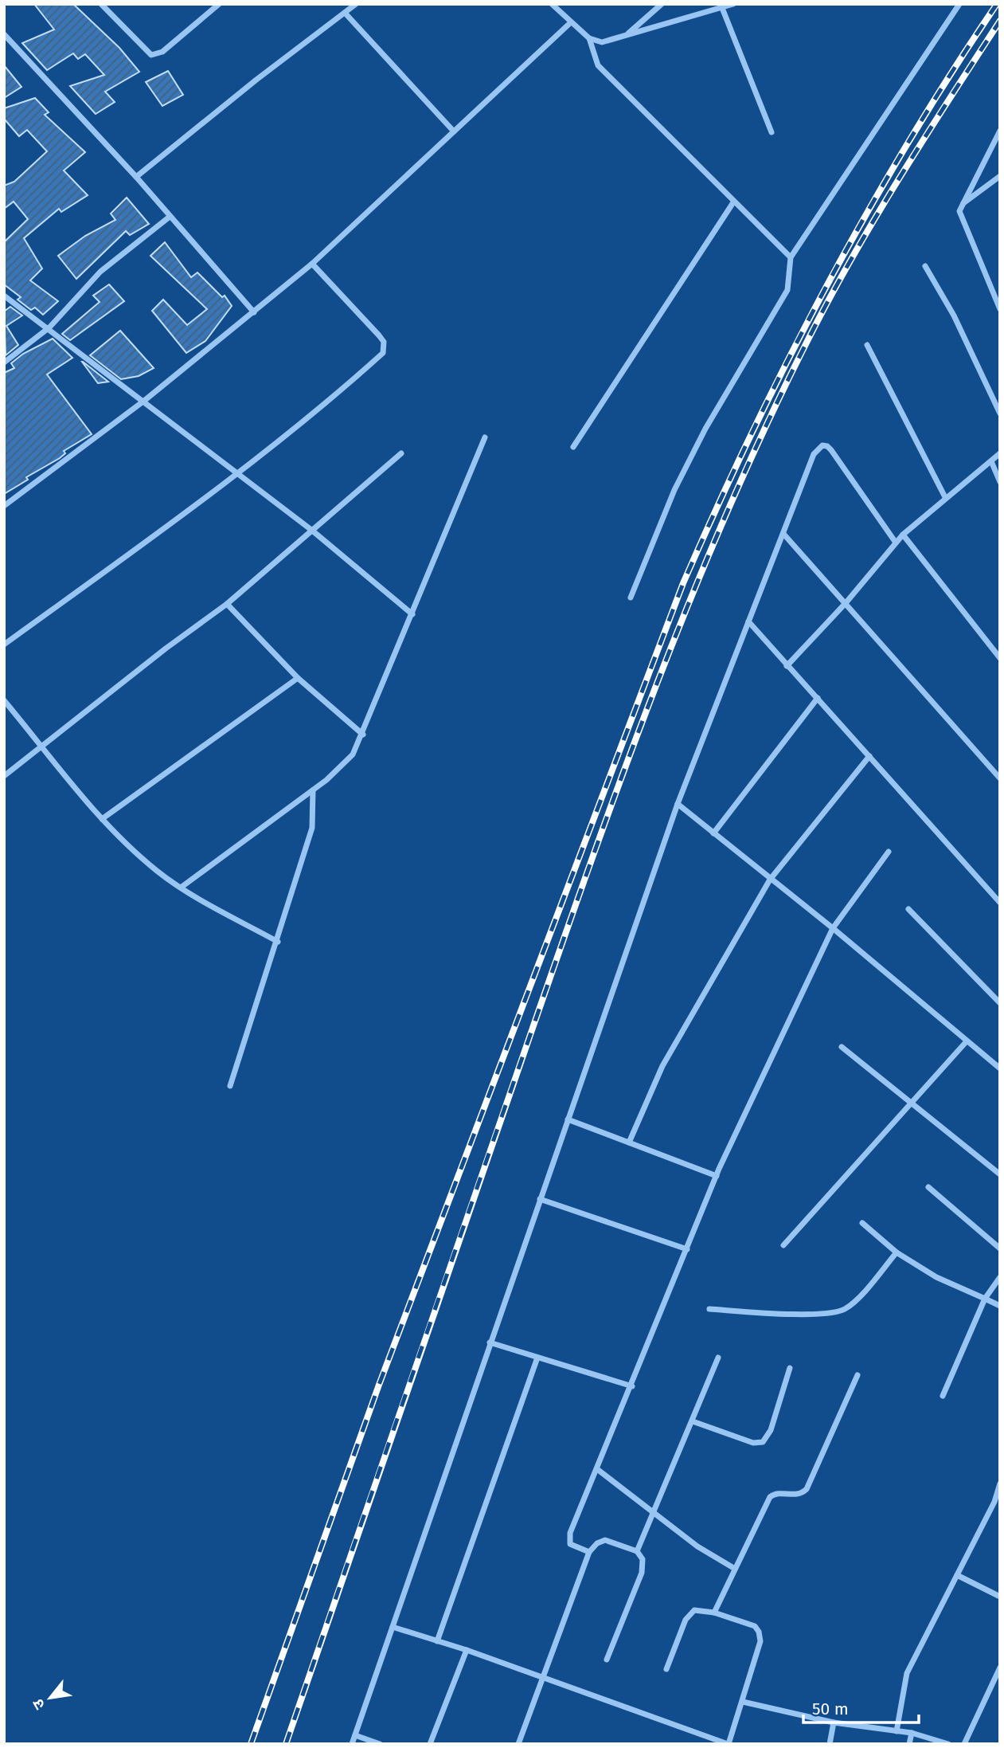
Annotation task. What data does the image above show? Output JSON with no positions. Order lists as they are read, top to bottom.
{
  "scale_bar": "50 m",
  "north": "bottom left"
}
